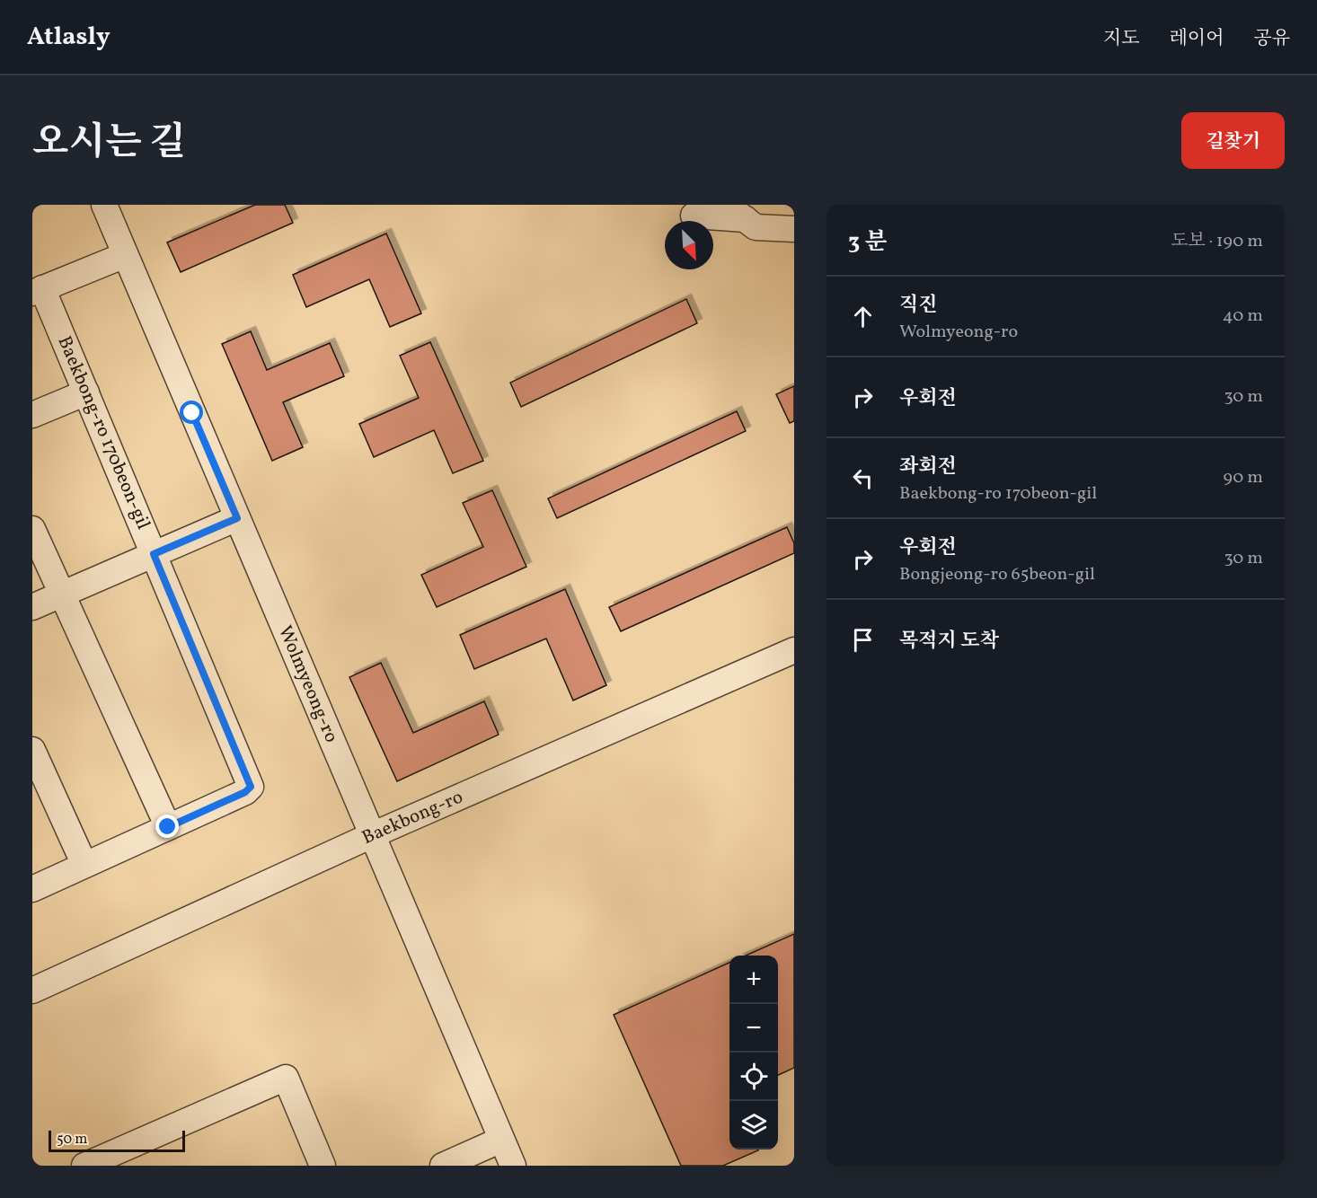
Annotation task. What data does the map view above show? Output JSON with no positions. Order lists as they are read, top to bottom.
{
  "streets": {
    "street": ["Baekbong-ro 170beon-gil", "Wolmyeong-ro", "Baekbong-ro"]
  },
  "crossings": [
    ["Wolmyeong-ro", "Baekbong-ro"]
  ],
  "scale_bar": "50 m",
  "north": "bottom right",
  "page": {
    "header": "Atlasly",
    "nav": ["지도", "레이어", "공유"],
    "title": "오시는 길",
    "buttons": "길찾기",
    "heading": ["3 분", "도보 · 190 m"],
    "list": [
      ["직진", "Wolmyeong-ro", "40 m"],
      ["우회전", "30 m"],
      ["좌회전", "Baekbong-ro 170beon-gil", "90 m"],
      ["우회전", "Bongjeong-ro 65beon-gil", "30 m"],
      "목적지 도착"
    ],
    "map_buttons": ["+", "−"],
    "scale": "50 m"
  }
}
